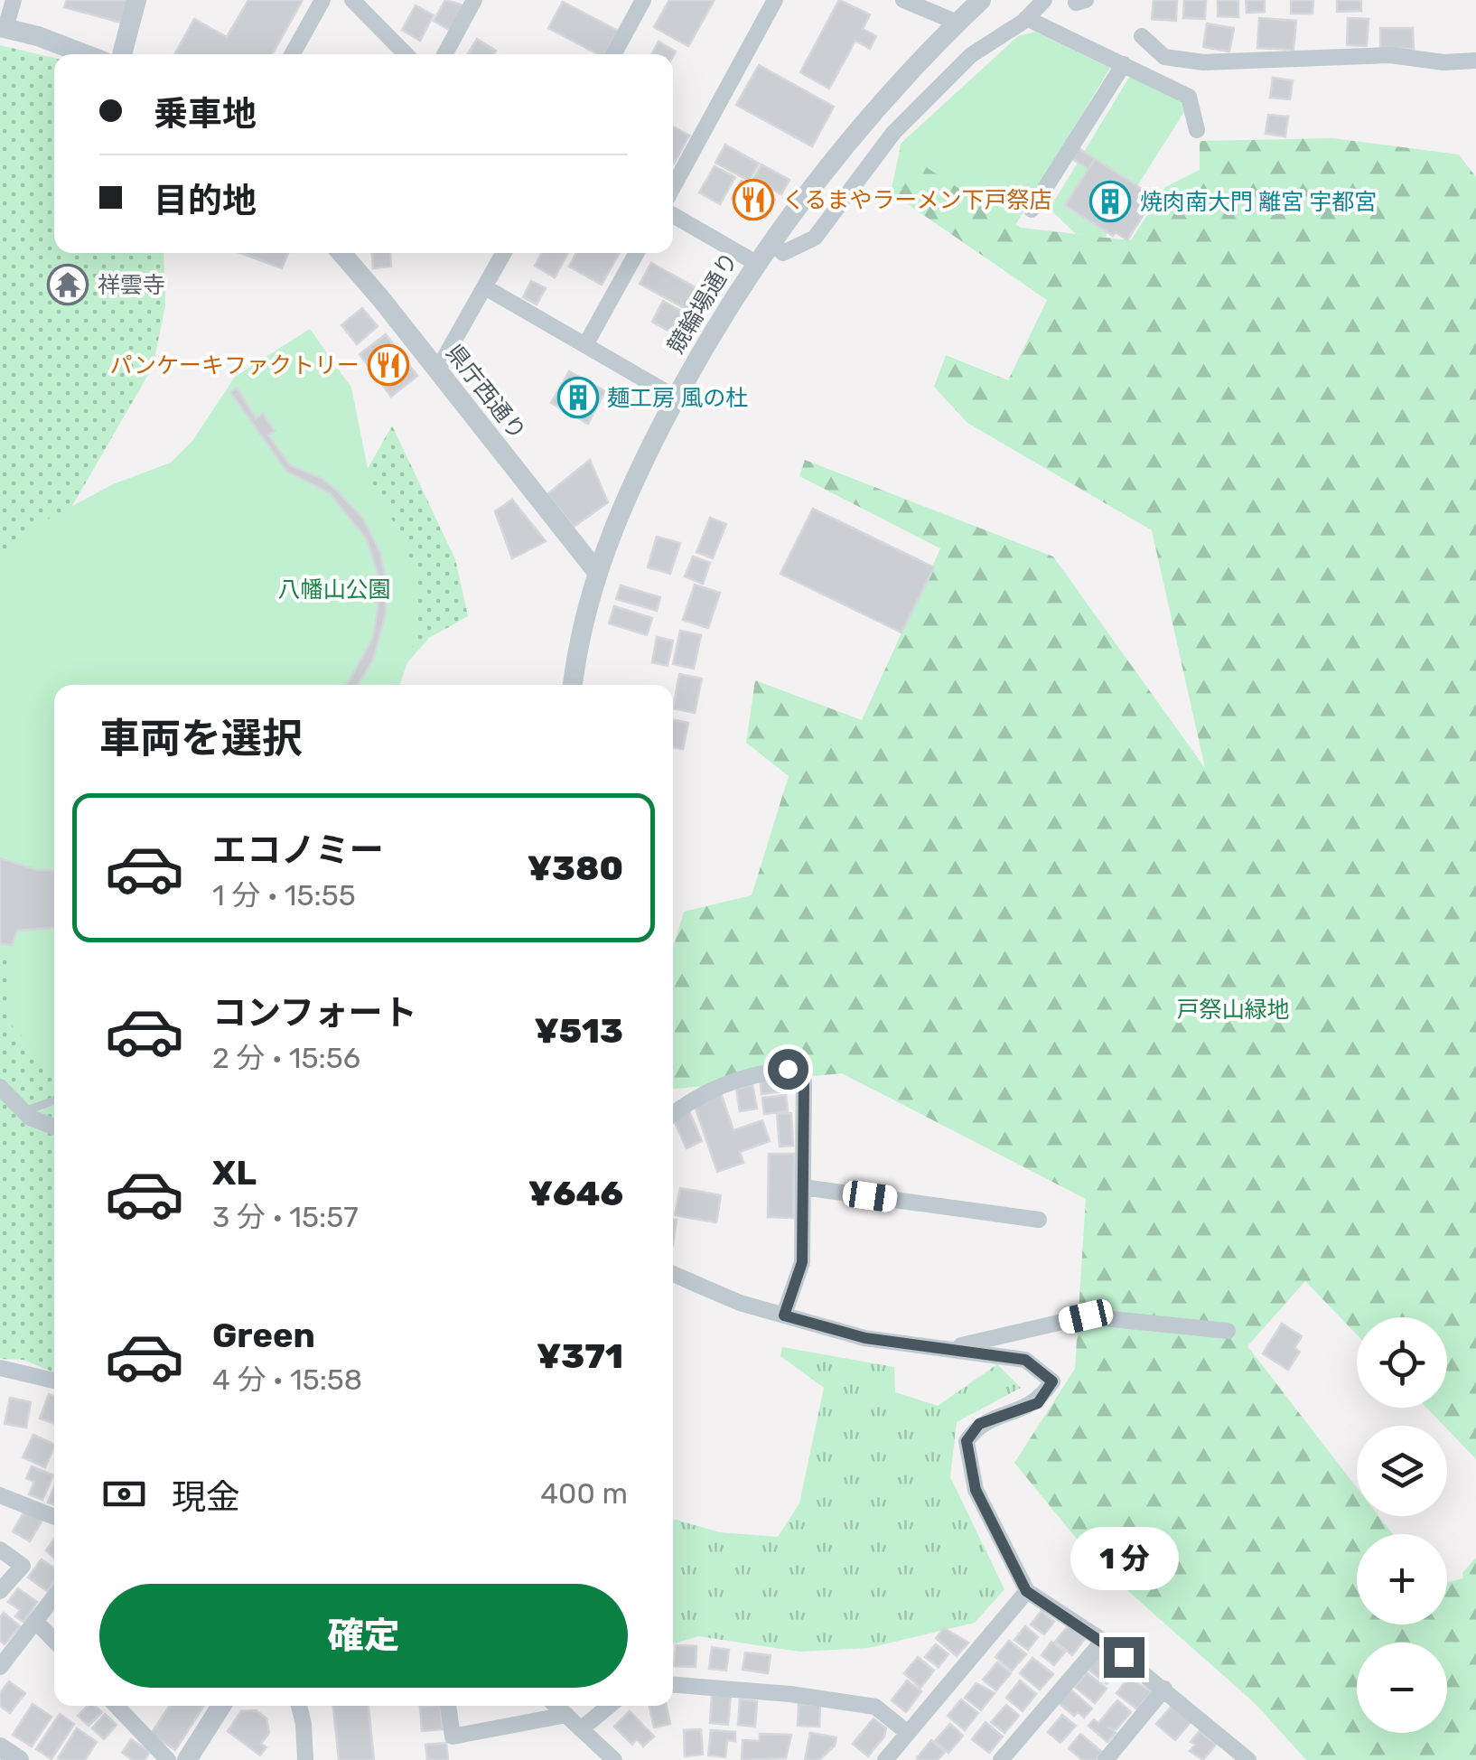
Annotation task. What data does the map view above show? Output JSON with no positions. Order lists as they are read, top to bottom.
{
  "streets": {
    "street": ["競輪場通り", "県庁西通り"]
  },
  "crossings": [
    ["競輪場通り", "県庁西通り"]
  ],
  "parks": ["八幡山公園", "戸祭山緑地"],
  "places": {
    "restaurant": ["くるまやラーメン下戸祭店", "パンケーキファクトリー"],
    "building": ["焼肉南大門 離宮 宇都宮", "麺工房 風の杜"],
    "temple": ["祥雲寺"]
  },
  "page": {
    "banner": ["乗車地", "目的地"],
    "heading": "車両を選択",
    "list": [
      {
        "name": "エコノミー",
        "note": "1 分 · 15:55",
        "value": "¥380"
      },
      {
        "name": "コンフォート",
        "note": "2 分 · 15:56",
        "value": "¥513"
      },
      {
        "name": "XL",
        "note": "3 分 · 15:57",
        "value": "¥646"
      },
      {
        "name": "Green",
        "note": "4 分 · 15:58",
        "value": "¥371"
      }
    ],
    "map_buttons": ["+", "−"],
    "pay": ["現金", "400 m"],
    "bubble": "1 分",
    "buttons": "確定"
  }
}
